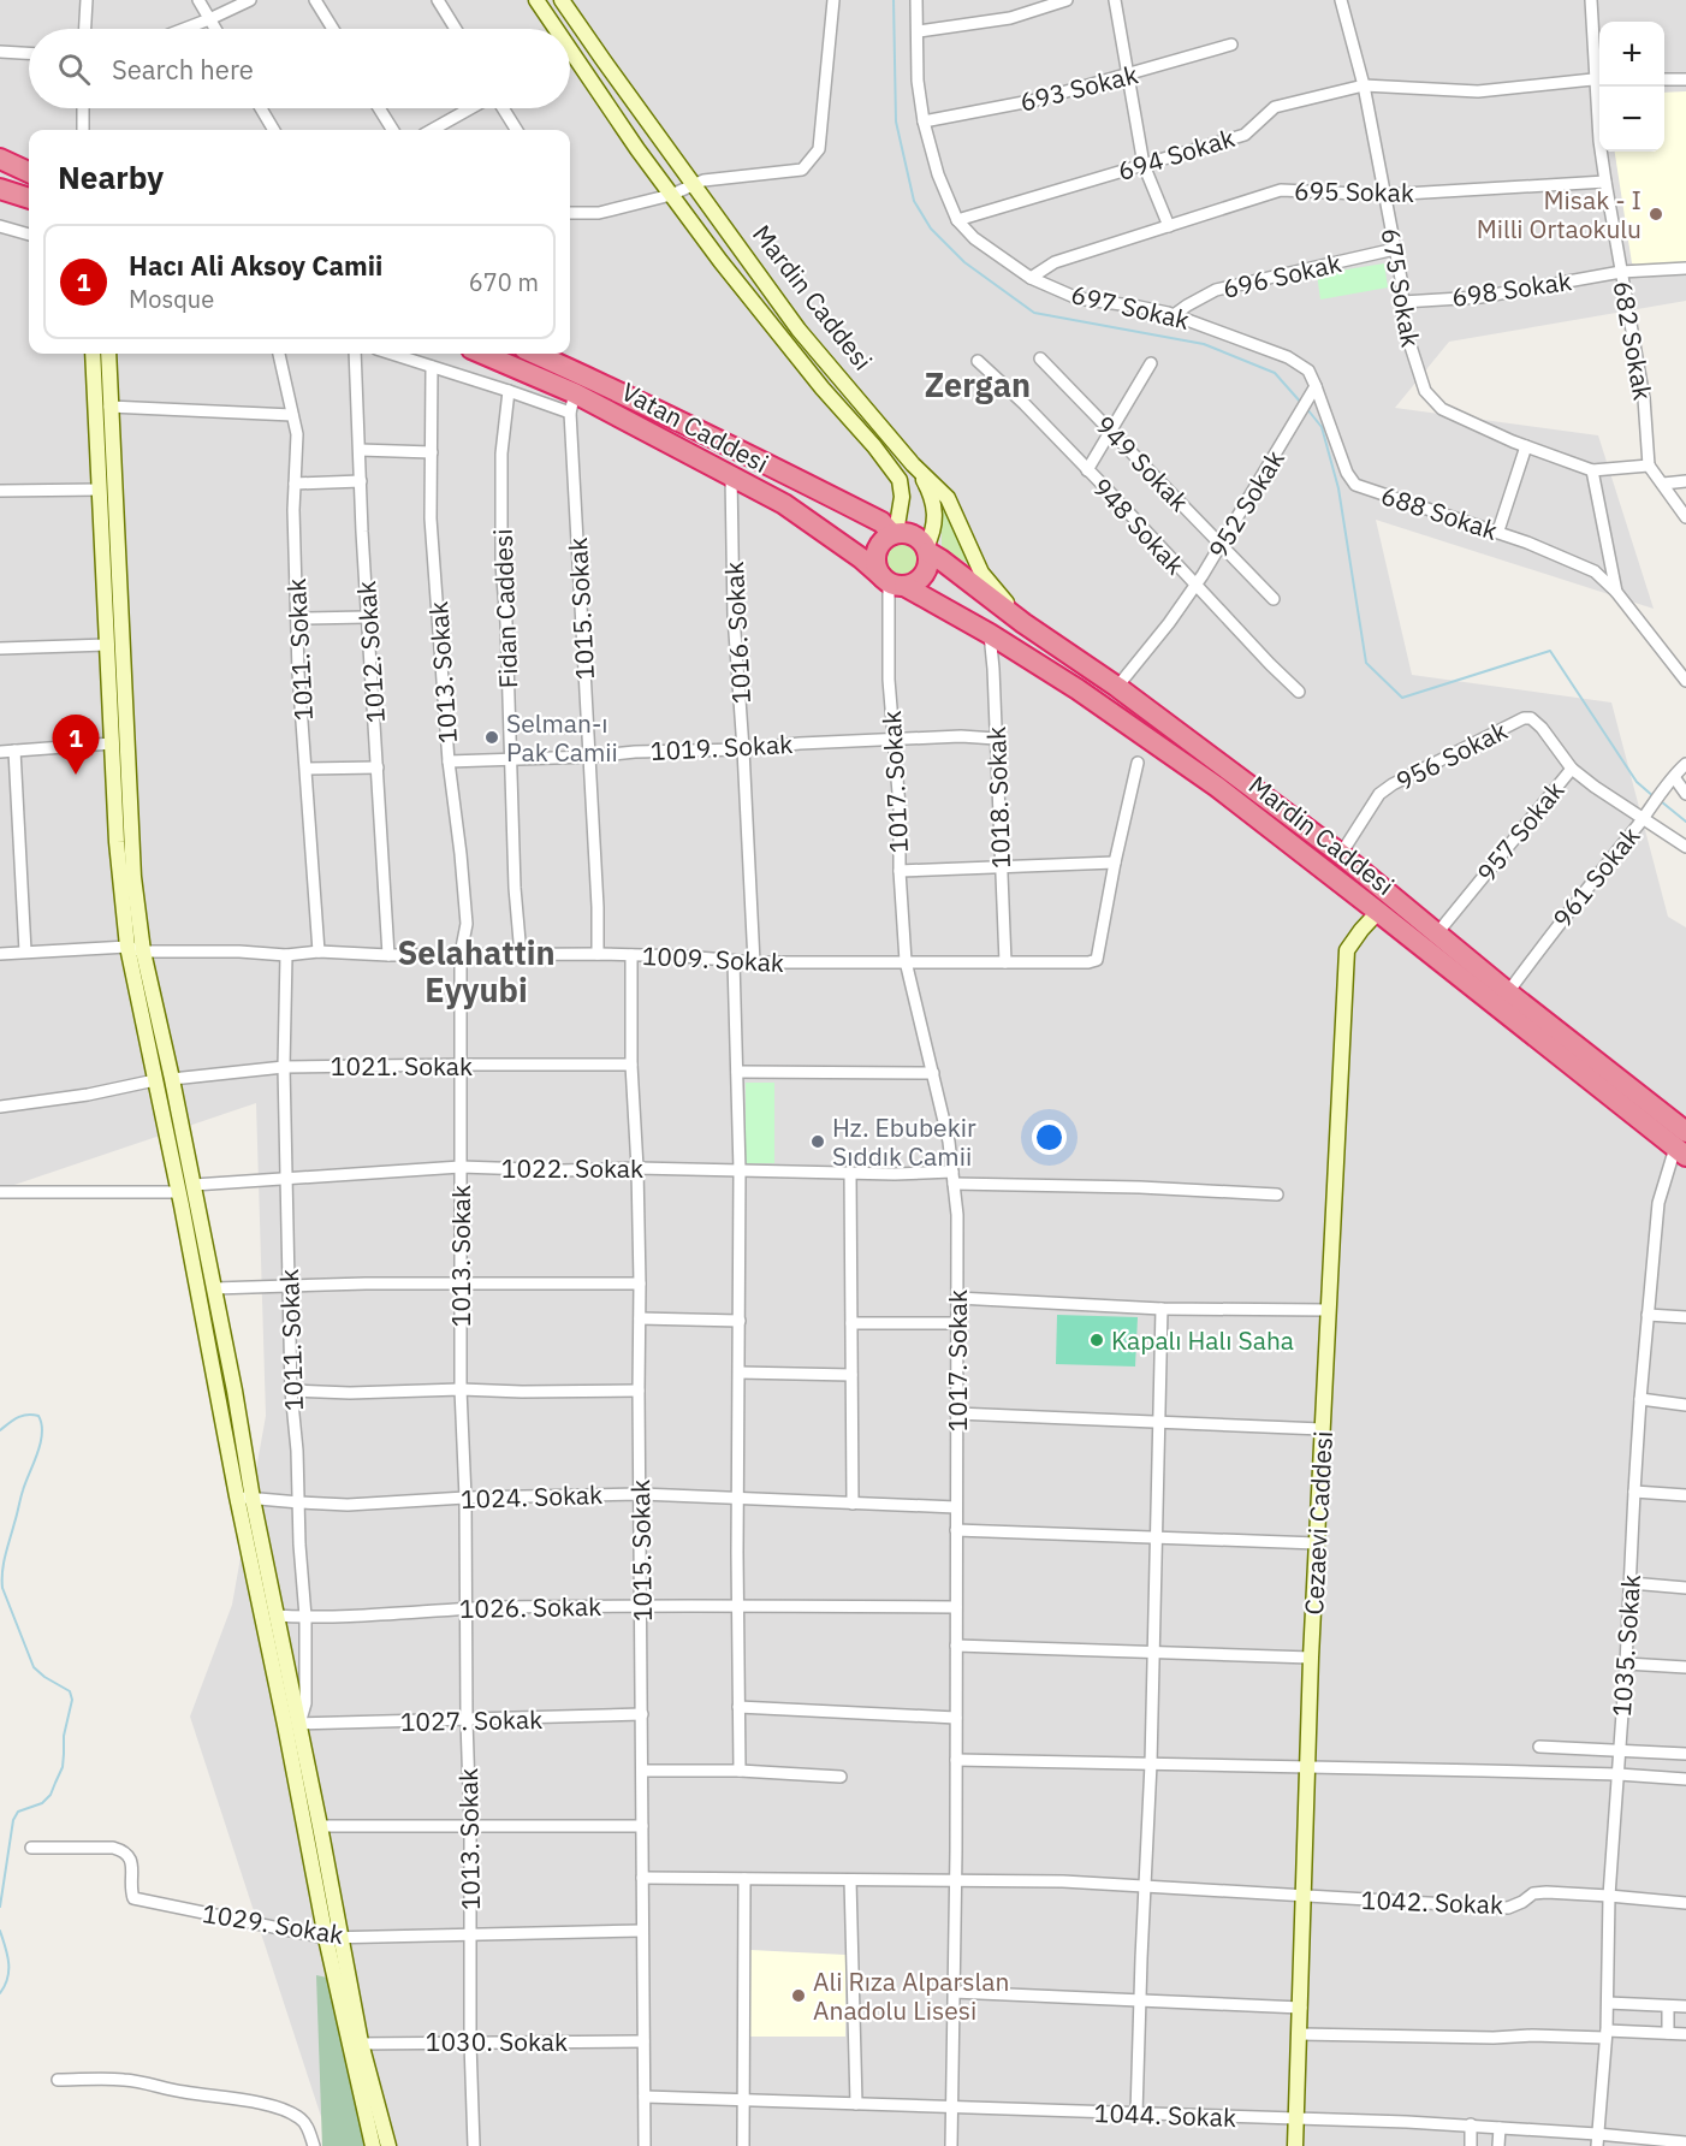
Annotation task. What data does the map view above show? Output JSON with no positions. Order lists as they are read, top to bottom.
{
  "streets": {
    "highway": ["Mardin Caddesi", "Vatan Caddesi"],
    "street": [
      "693 Sokak",
      "694 Sokak",
      "695 Sokak",
      "696 Sokak",
      "675 Sokak",
      "698 Sokak",
      "697 Sokak",
      "682 Sokak",
      "949 Sokak",
      "952 Sokak",
      "688 Sokak",
      "948 Sokak",
      "Fidan Caddesi",
      "1015. Sokak",
      "1016. Sokak",
      "1011. Sokak",
      "1012. Sokak",
      "1013. Sokak",
      "1019. Sokak",
      "956 Sokak",
      "1017. Sokak",
      "1018. Sokak",
      "957 Sokak",
      "961 Sokak",
      "1009. Sokak",
      "1021. Sokak",
      "1022. Sokak",
      "1024. Sokak",
      "Cezaevi Caddesi",
      "1026. Sokak",
      "1035. Sokak",
      "1027. Sokak",
      "1042. Sokak",
      "1029. Sokak",
      "1030. Sokak",
      "1044. Sokak"
    ]
  },
  "crossings": [
    ["693 Sokak", "697 Sokak"],
    ["694 Sokak", "675 Sokak"],
    ["694 Sokak", "697 Sokak"],
    ["695 Sokak", "675 Sokak"],
    ["695 Sokak", "697 Sokak"],
    ["695 Sokak", "682 Sokak"],
    ["696 Sokak", "675 Sokak"],
    ["696 Sokak", "697 Sokak"],
    ["675 Sokak", "698 Sokak"],
    ["698 Sokak", "682 Sokak"],
    ["Mardin Caddesi", "Vatan Caddesi"],
    ["Mardin Caddesi", "952 Sokak"],
    ["Mardin Caddesi", "956 Sokak"],
    ["Mardin Caddesi", "1017. Sokak"],
    ["Mardin Caddesi", "1018. Sokak"],
    ["Mardin Caddesi", "957 Sokak"],
    ["Mardin Caddesi", "961 Sokak"],
    ["Mardin Caddesi", "Cezaevi Caddesi"],
    ["Mardin Caddesi", "1035. Sokak"],
    ["697 Sokak", "952 Sokak"],
    ["697 Sokak", "688 Sokak"],
    ["Vatan Caddesi", "1015. Sokak"],
    ["Vatan Caddesi", "1016. Sokak"],
    ["Vatan Caddesi", "1017. Sokak"],
    ["949 Sokak", "952 Sokak"],
    ["952 Sokak", "688 Sokak"],
    ["952 Sokak", "948 Sokak"],
    ["Fidan Caddesi", "1019. Sokak"],
    ["Fidan Caddesi", "1009. Sokak"],
    ["1015. Sokak", "1019. Sokak"],
    ["1015. Sokak", "1009. Sokak"],
    ["1015. Sokak", "1021. Sokak"],
    ["1015. Sokak", "1022. Sokak"],
    ["1015. Sokak", "1024. Sokak"],
    ["1015. Sokak", "1026. Sokak"],
    ["1015. Sokak", "1027. Sokak"],
    ["1015. Sokak", "1042. Sokak"],
    ["1015. Sokak", "1029. Sokak"],
    ["1015. Sokak", "1030. Sokak"],
    ["1015. Sokak", "1044. Sokak"],
    ["1016. Sokak", "1019. Sokak"],
    ["1016. Sokak", "1009. Sokak"],
    ["1011. Sokak", "1009. Sokak"],
    ["1011. Sokak", "1021. Sokak"],
    ["1011. Sokak", "1022. Sokak"],
    ["1011. Sokak", "1024. Sokak"],
    ["1011. Sokak", "1026. Sokak"],
    ["1011. Sokak", "1027. Sokak"],
    ["1012. Sokak", "1009. Sokak"],
    ["1013. Sokak", "1019. Sokak"],
    ["1013. Sokak", "1009. Sokak"],
    ["1013. Sokak", "1021. Sokak"],
    ["1013. Sokak", "1022. Sokak"],
    ["1013. Sokak", "1024. Sokak"],
    ["1013. Sokak", "1026. Sokak"],
    ["1013. Sokak", "1027. Sokak"],
    ["1013. Sokak", "1029. Sokak"],
    ["1013. Sokak", "1030. Sokak"],
    ["1019. Sokak", "1017. Sokak"],
    ["1019. Sokak", "1018. Sokak"],
    ["956 Sokak", "957 Sokak"],
    ["1017. Sokak", "1009. Sokak"],
    ["1017. Sokak", "1022. Sokak"],
    ["1017. Sokak", "1024. Sokak"],
    ["1017. Sokak", "1026. Sokak"],
    ["1017. Sokak", "1042. Sokak"],
    ["1017. Sokak", "1044. Sokak"],
    ["1018. Sokak", "1009. Sokak"],
    ["957 Sokak", "961 Sokak"],
    ["Cezaevi Caddesi", "1042. Sokak"],
    ["Cezaevi Caddesi", "1044. Sokak"],
    ["1035. Sokak", "1042. Sokak"],
    ["1035. Sokak", "1044. Sokak"]
  ],
  "districts": ["Zergan", "Selahattin Eyyubi"],
  "places": [
    "Misak - I Milli Ortaokulu",
    "Selman-ı Pak Camii",
    "Hz. Ebubekir Sıddık Camii",
    "Kapalı Halı Saha",
    "Ali Rıza Alparslan Anadolu Lisesi"
  ],
  "page": {
    "map_buttons": ["+", "−"],
    "search": "Search here",
    "heading": "Nearby",
    "list": [
      {
        "mark": "1",
        "name": "Hacı Ali Aksoy Camii",
        "note": "Mosque",
        "value": "670 m"
      }
    ],
    "pins": "1"
  }
}
